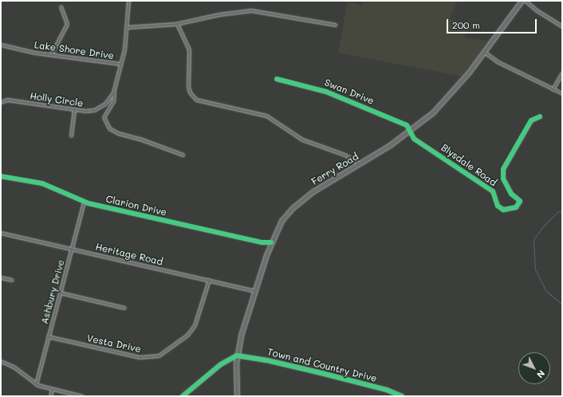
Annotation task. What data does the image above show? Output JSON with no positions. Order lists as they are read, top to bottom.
{
  "streets": {
    "main road": ["Ferry Road"],
    "street": [
      "Lake Shore Drive",
      "Swan Drive",
      "Holly Circle",
      "Blysdale Road",
      "Clarion Drive",
      "Heritage Road",
      "Ashbury Drive",
      "Vesta Drive",
      "Town and Country Drive"
    ]
  },
  "crossings": [
    ["Lake Shore Drive", "Holly Circle"],
    ["Swan Drive", "Blysdale Road"],
    ["Swan Drive", "Ferry Road"],
    ["Blysdale Road", "Ferry Road"],
    ["Ferry Road", "Clarion Drive"],
    ["Ferry Road", "Heritage Road"],
    ["Ferry Road", "Town and Country Drive"],
    ["Clarion Drive", "Ashbury Drive"],
    ["Heritage Road", "Ashbury Drive"],
    ["Heritage Road", "Vesta Drive"],
    ["Ashbury Drive", "Vesta Drive"]
  ],
  "scale_bar": "200 m",
  "north": "bottom right"
}
